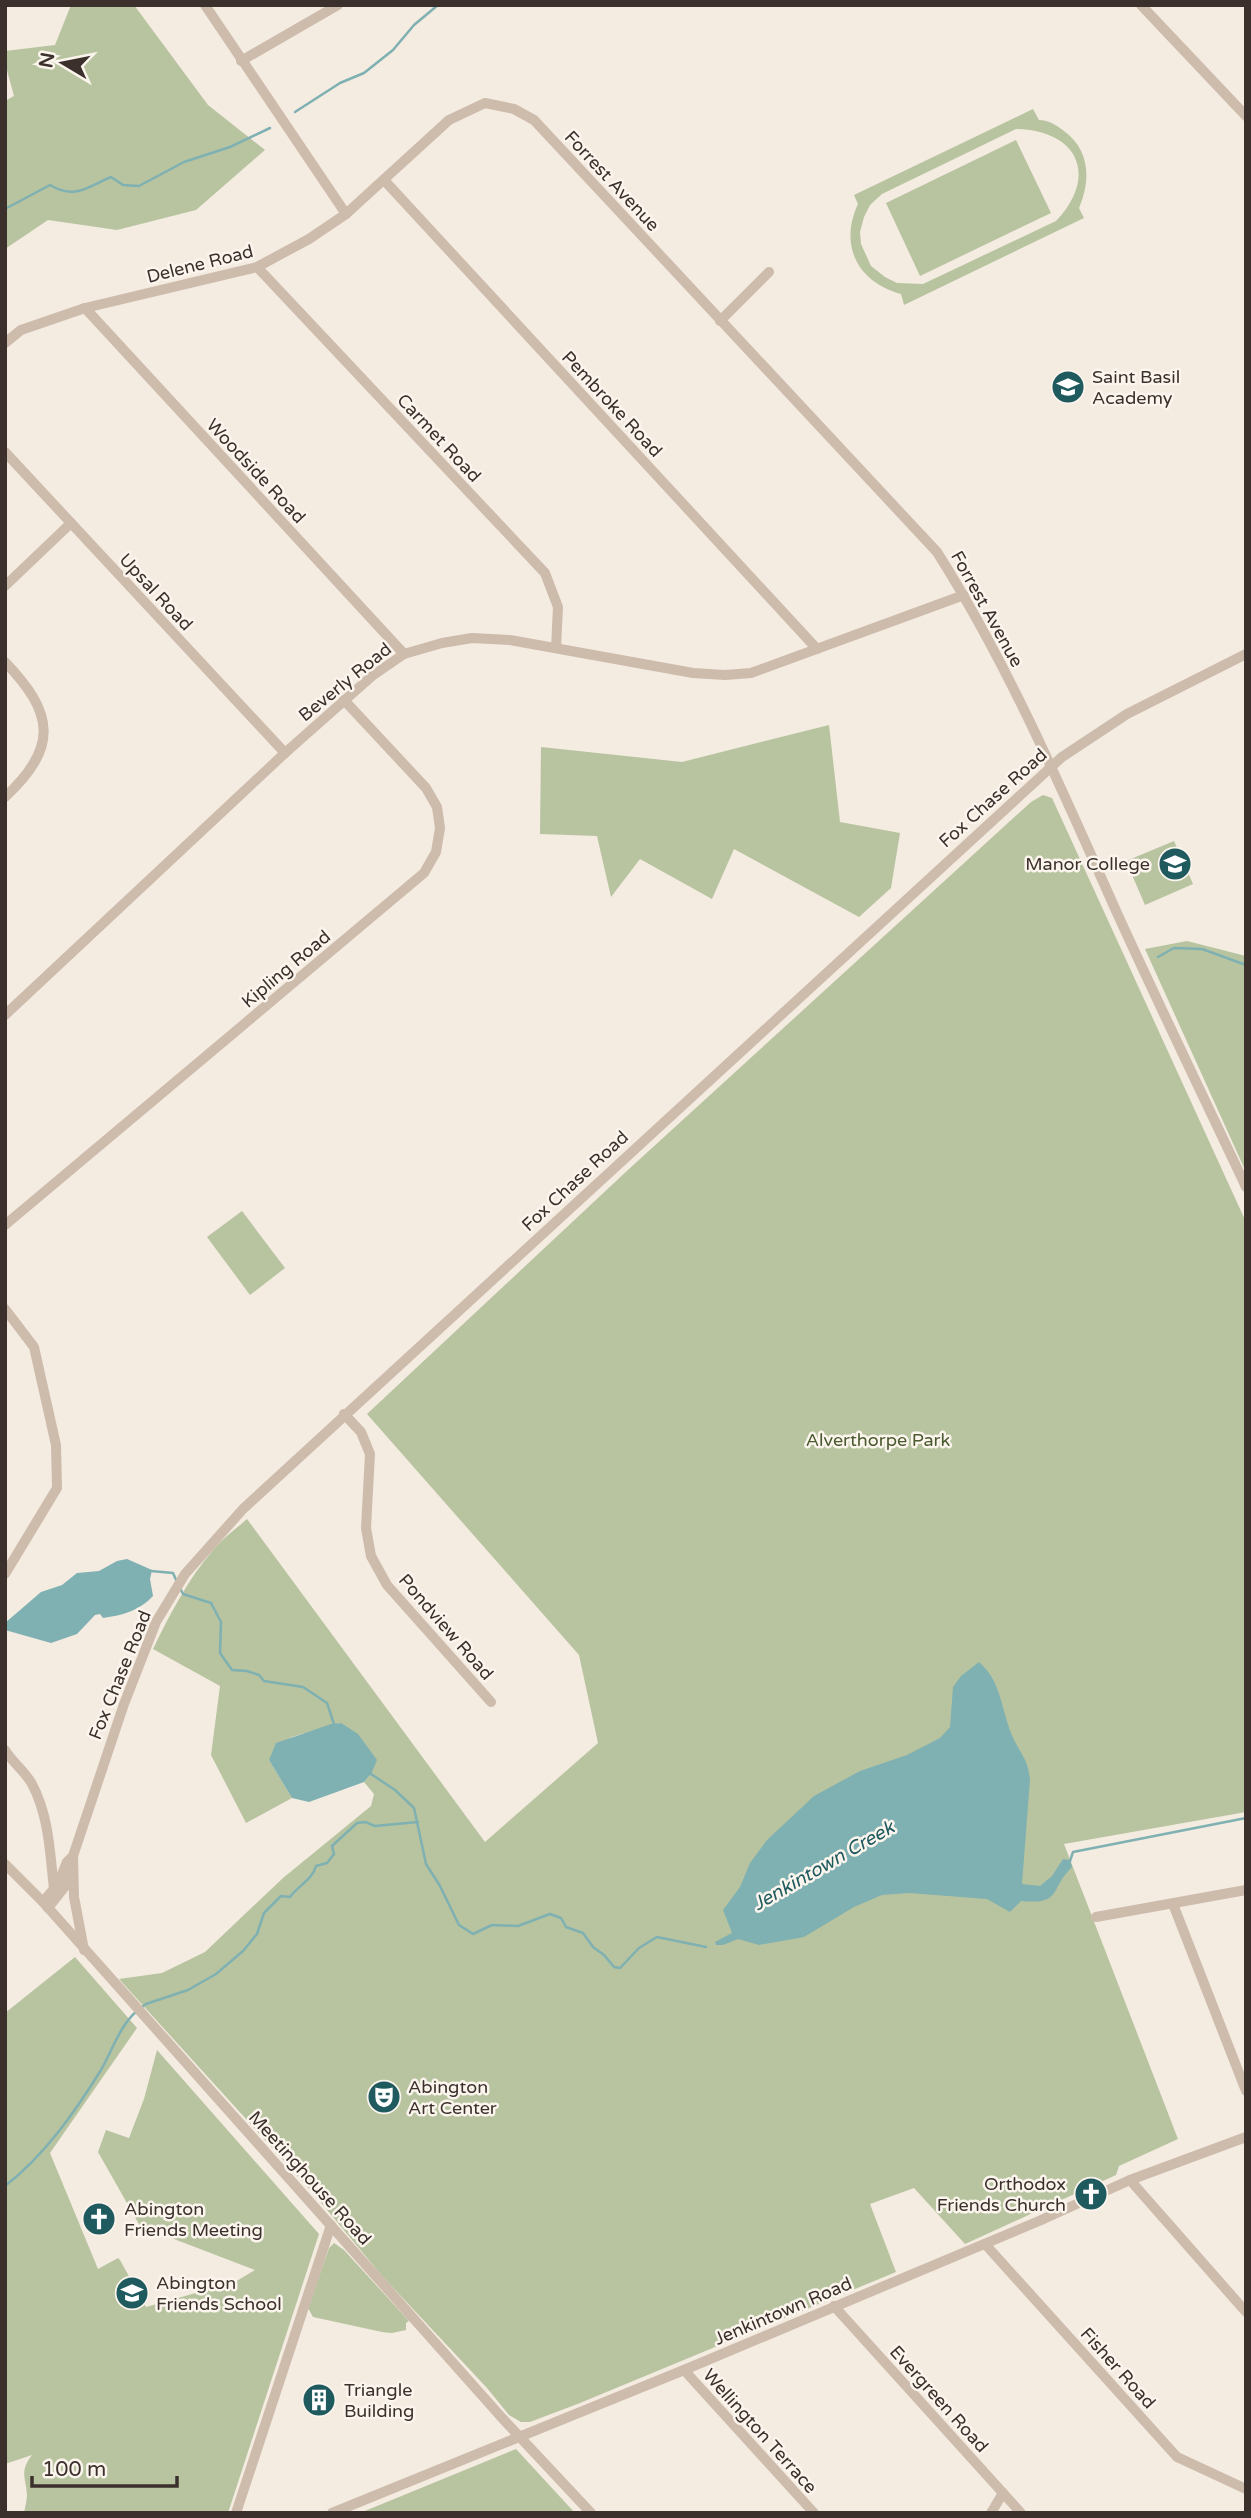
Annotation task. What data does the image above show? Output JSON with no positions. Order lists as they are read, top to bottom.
{
  "streets": {
    "street": [
      "Forrest Avenue",
      "Delene Road",
      "Pembroke Road",
      "Carmet Road",
      "Woodside Road",
      "Upsal Road",
      "Beverly Road",
      "Fox Chase Road",
      "Kipling Road",
      "Pondview Road",
      "Meetinghouse Road",
      "Jenkintown Road",
      "Fisher Road",
      "Evergreen Road",
      "Wellington Terrace"
    ]
  },
  "crossings": [
    ["Forrest Avenue", "Delene Road"],
    ["Forrest Avenue", "Beverly Road"],
    ["Forrest Avenue", "Fox Chase Road"],
    ["Delene Road", "Pembroke Road"],
    ["Delene Road", "Carmet Road"],
    ["Delene Road", "Woodside Road"],
    ["Pembroke Road", "Beverly Road"],
    ["Carmet Road", "Beverly Road"],
    ["Woodside Road", "Beverly Road"],
    ["Upsal Road", "Beverly Road"],
    ["Beverly Road", "Kipling Road"],
    ["Fox Chase Road", "Pondview Road"],
    ["Fox Chase Road", "Meetinghouse Road"],
    ["Meetinghouse Road", "Jenkintown Road"],
    ["Jenkintown Road", "Fisher Road"],
    ["Jenkintown Road", "Evergreen Road"],
    ["Jenkintown Road", "Wellington Terrace"]
  ],
  "water": ["Jenkintown Creek"],
  "parks": ["Alverthorpe Park"],
  "places": {
    "school or university": ["Saint Basil Academy", "Manor College", "Abington Friends School"],
    "theatre": ["Abington Art Center"],
    "church": ["Orthodox Friends Church", "Abington Friends Meeting"],
    "building": ["Triangle Building"]
  },
  "scale_bar": "100 m",
  "north": "left"
}
